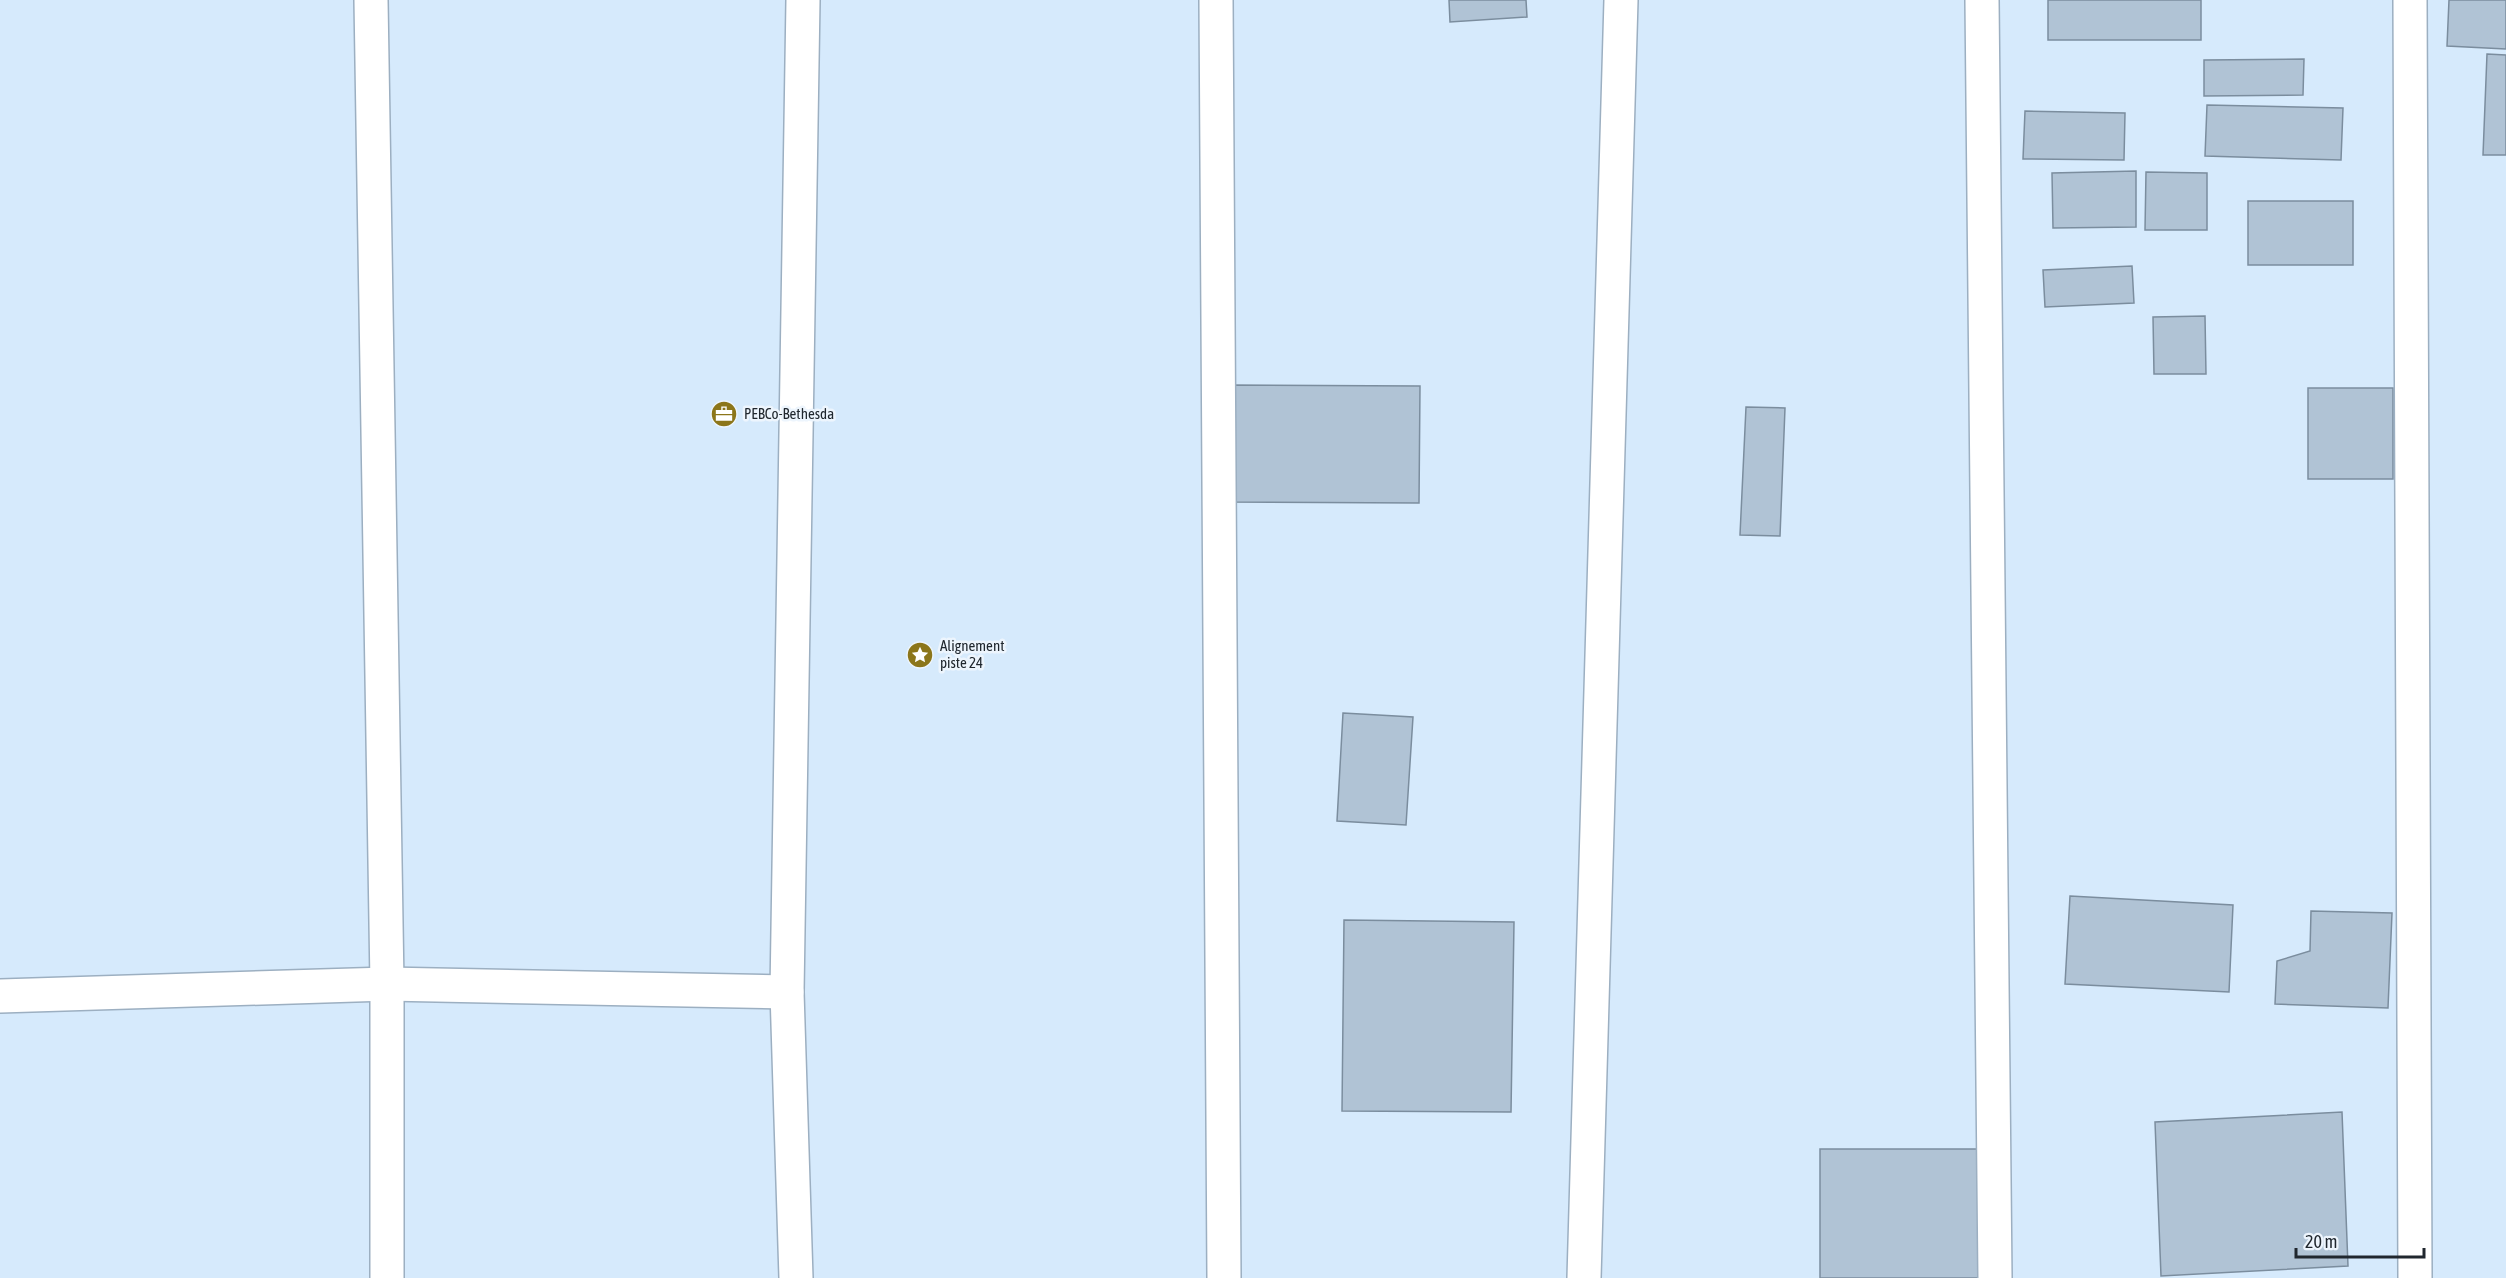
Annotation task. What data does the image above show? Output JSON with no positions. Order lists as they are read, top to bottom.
{
  "places": {
    "office": ["PEBCo-Bethesda"],
    "place": ["Alignement piste 24"]
  },
  "scale_bar": "20 m"
}
